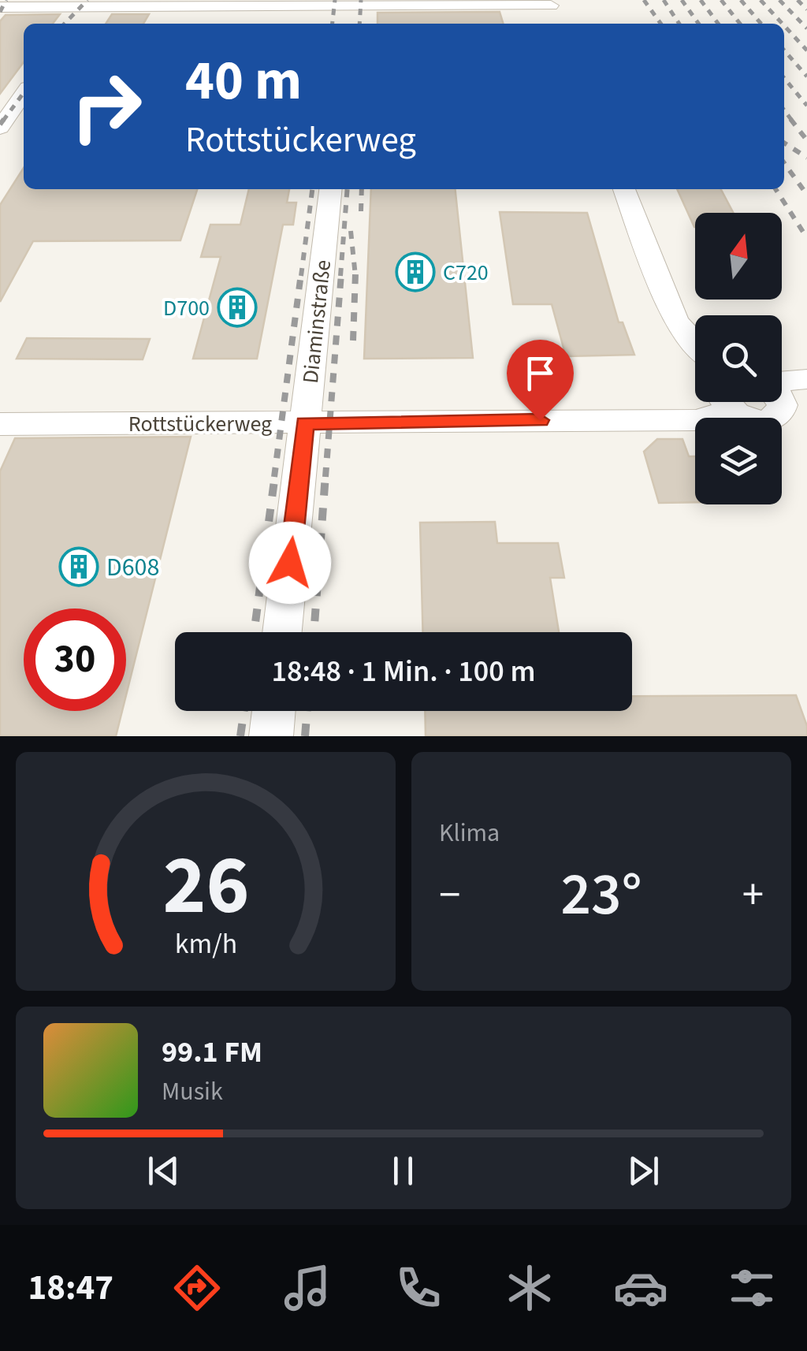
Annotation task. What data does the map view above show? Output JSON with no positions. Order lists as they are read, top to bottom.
{
  "streets": {
    "street": ["Diaminstraße", "Rottstückerweg"]
  },
  "crossings": [
    ["Diaminstraße", "Rottstückerweg"]
  ],
  "places": {
    "building": ["C720", "D700", "D608"]
  },
  "north": "top",
  "page": {
    "turn": ["40 m", "Rottstückerweg"],
    "limit": "30",
    "trip": "18:48 · 1 Min. · 100 m",
    "tile": "Klima",
    "heat": ["−", "23°", "+"],
    "song": ["99.1 FM", "Musik"],
    "tabs": "18:47",
    "gauge": ["26", "km/h"]
  }
}
